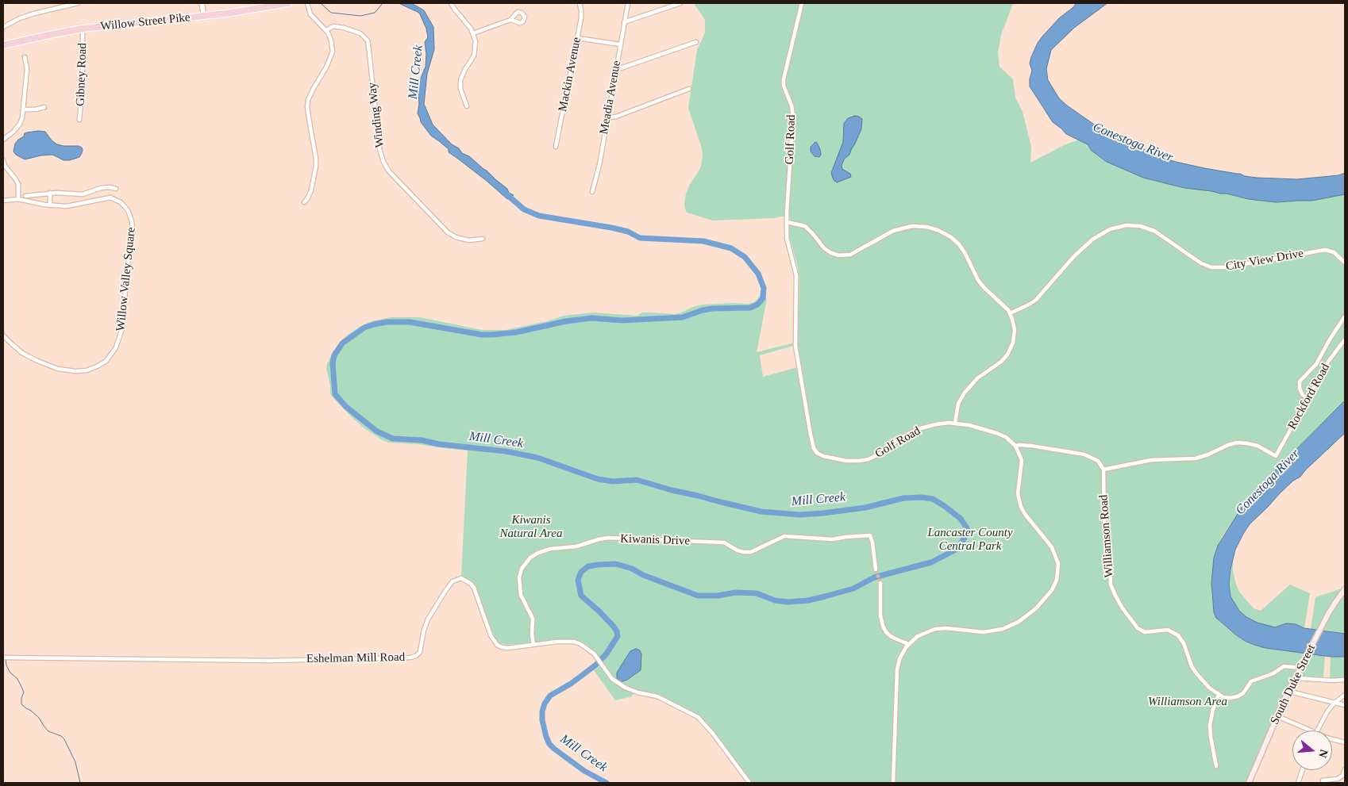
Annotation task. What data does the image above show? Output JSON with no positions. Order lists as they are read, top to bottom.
{
  "streets": {
    "highway": ["Willow Street Pike"],
    "main road": ["South Duke Street"],
    "street": [
      "Gibney Road",
      "Mackin Avenue",
      "Meadia Avenue",
      "Winding Way",
      "Golf Road",
      "City View Drive",
      "Willow Valley Square",
      "Rockford Road",
      "Williamson Road",
      "Kiwanis Drive",
      "Eshelman Mill Road"
    ]
  },
  "crossings": [
    ["Willow Street Pike", "Gibney Road"],
    ["Rockford Road", "Williamson Road"],
    ["Kiwanis Drive", "Eshelman Mill Road"]
  ],
  "water": ["Mill Creek", "Conestoga River"],
  "parks": ["Kiwanis Natural Area", "Lancaster County Central Park", "Williamson Area"],
  "north": "right"
}
